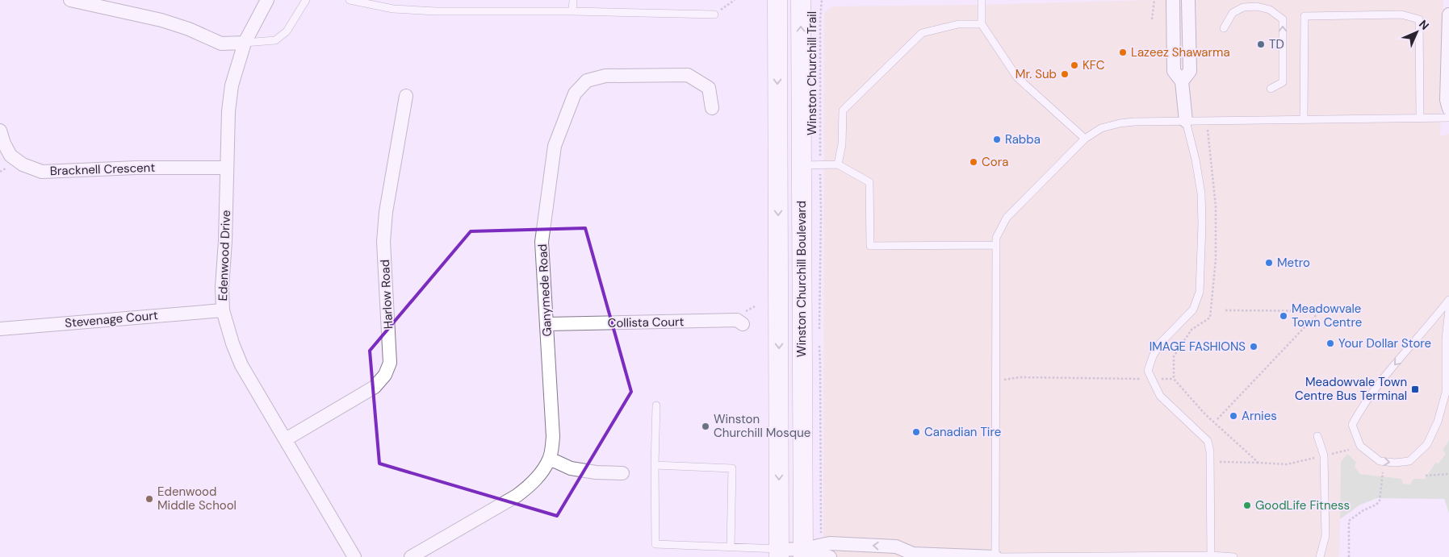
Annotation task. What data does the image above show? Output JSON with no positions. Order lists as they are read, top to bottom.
{
  "streets": {
    "main road": ["Winston Churchill Boulevard"],
    "street": [
      "Bracknell Crescent",
      "Edenwood Drive",
      "Ganymede Road",
      "Harlow Road",
      "Stevenage Court",
      "Collista Court"
    ],
    "path": ["Winston Churchill Trail"]
  },
  "crossings": [
    ["Bracknell Crescent", "Edenwood Drive"],
    ["Edenwood Drive", "Harlow Road"],
    ["Edenwood Drive", "Stevenage Court"],
    ["Ganymede Road", "Collista Court"]
  ],
  "places": {
    "other": [
      "TD",
      "Lazeez Shawarma",
      "KFC",
      "Mr. Sub",
      "Rabba",
      "Cora",
      "Metro",
      "Meadowvale Town Centre",
      "Your Dollar Store",
      "IMAGE FASHIONS",
      "Arnies",
      "Winston Churchill Mosque",
      "Canadian Tire",
      "Edenwood Middle School",
      "GoodLife Fitness"
    ],
    "transit": ["Meadowvale Town Centre Bus Terminal"]
  },
  "north": "top right"
}
